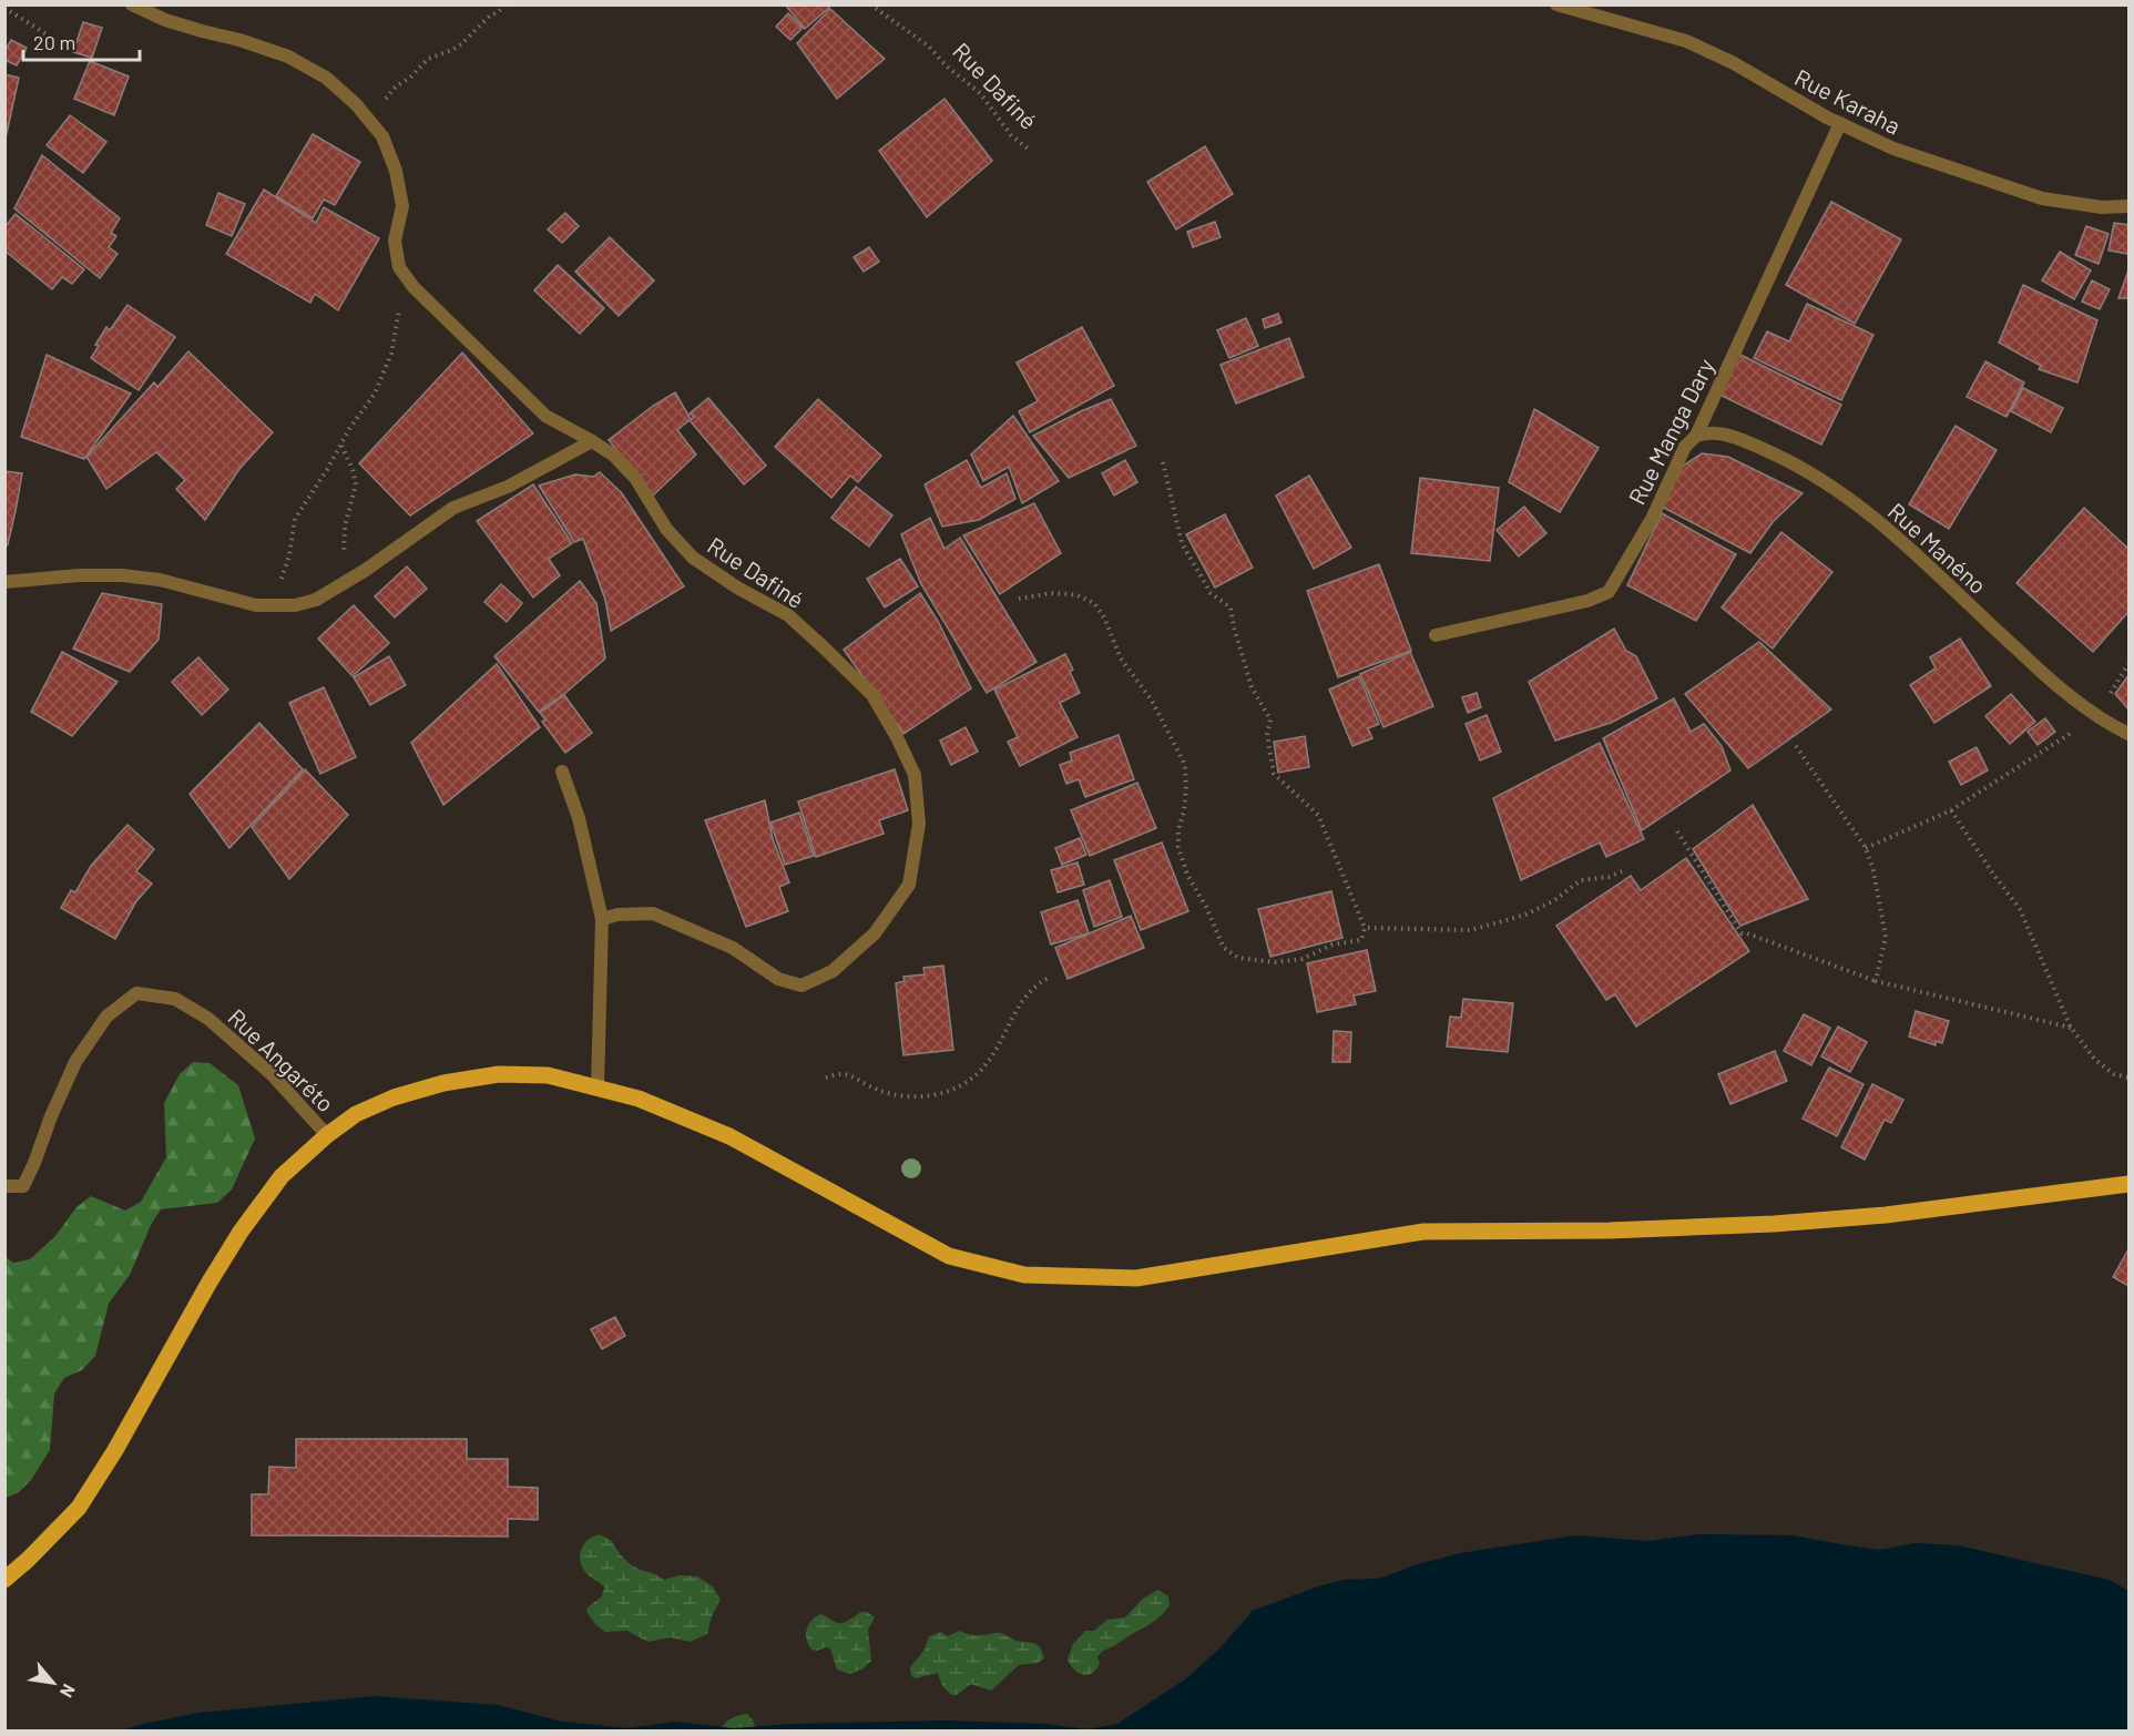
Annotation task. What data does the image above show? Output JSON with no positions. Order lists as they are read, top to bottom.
{
  "streets": {
    "street": [
      "Rue Dafiné",
      "Rue Karaha",
      "Rue Manga Dary",
      "Rue Manéno",
      "Rue Angaréto"
    ]
  },
  "crossings": [
    ["Rue Karaha", "Rue Manga Dary"],
    ["Rue Manga Dary", "Rue Manéno"]
  ],
  "scale_bar": "20 m",
  "north": "bottom right"
}
